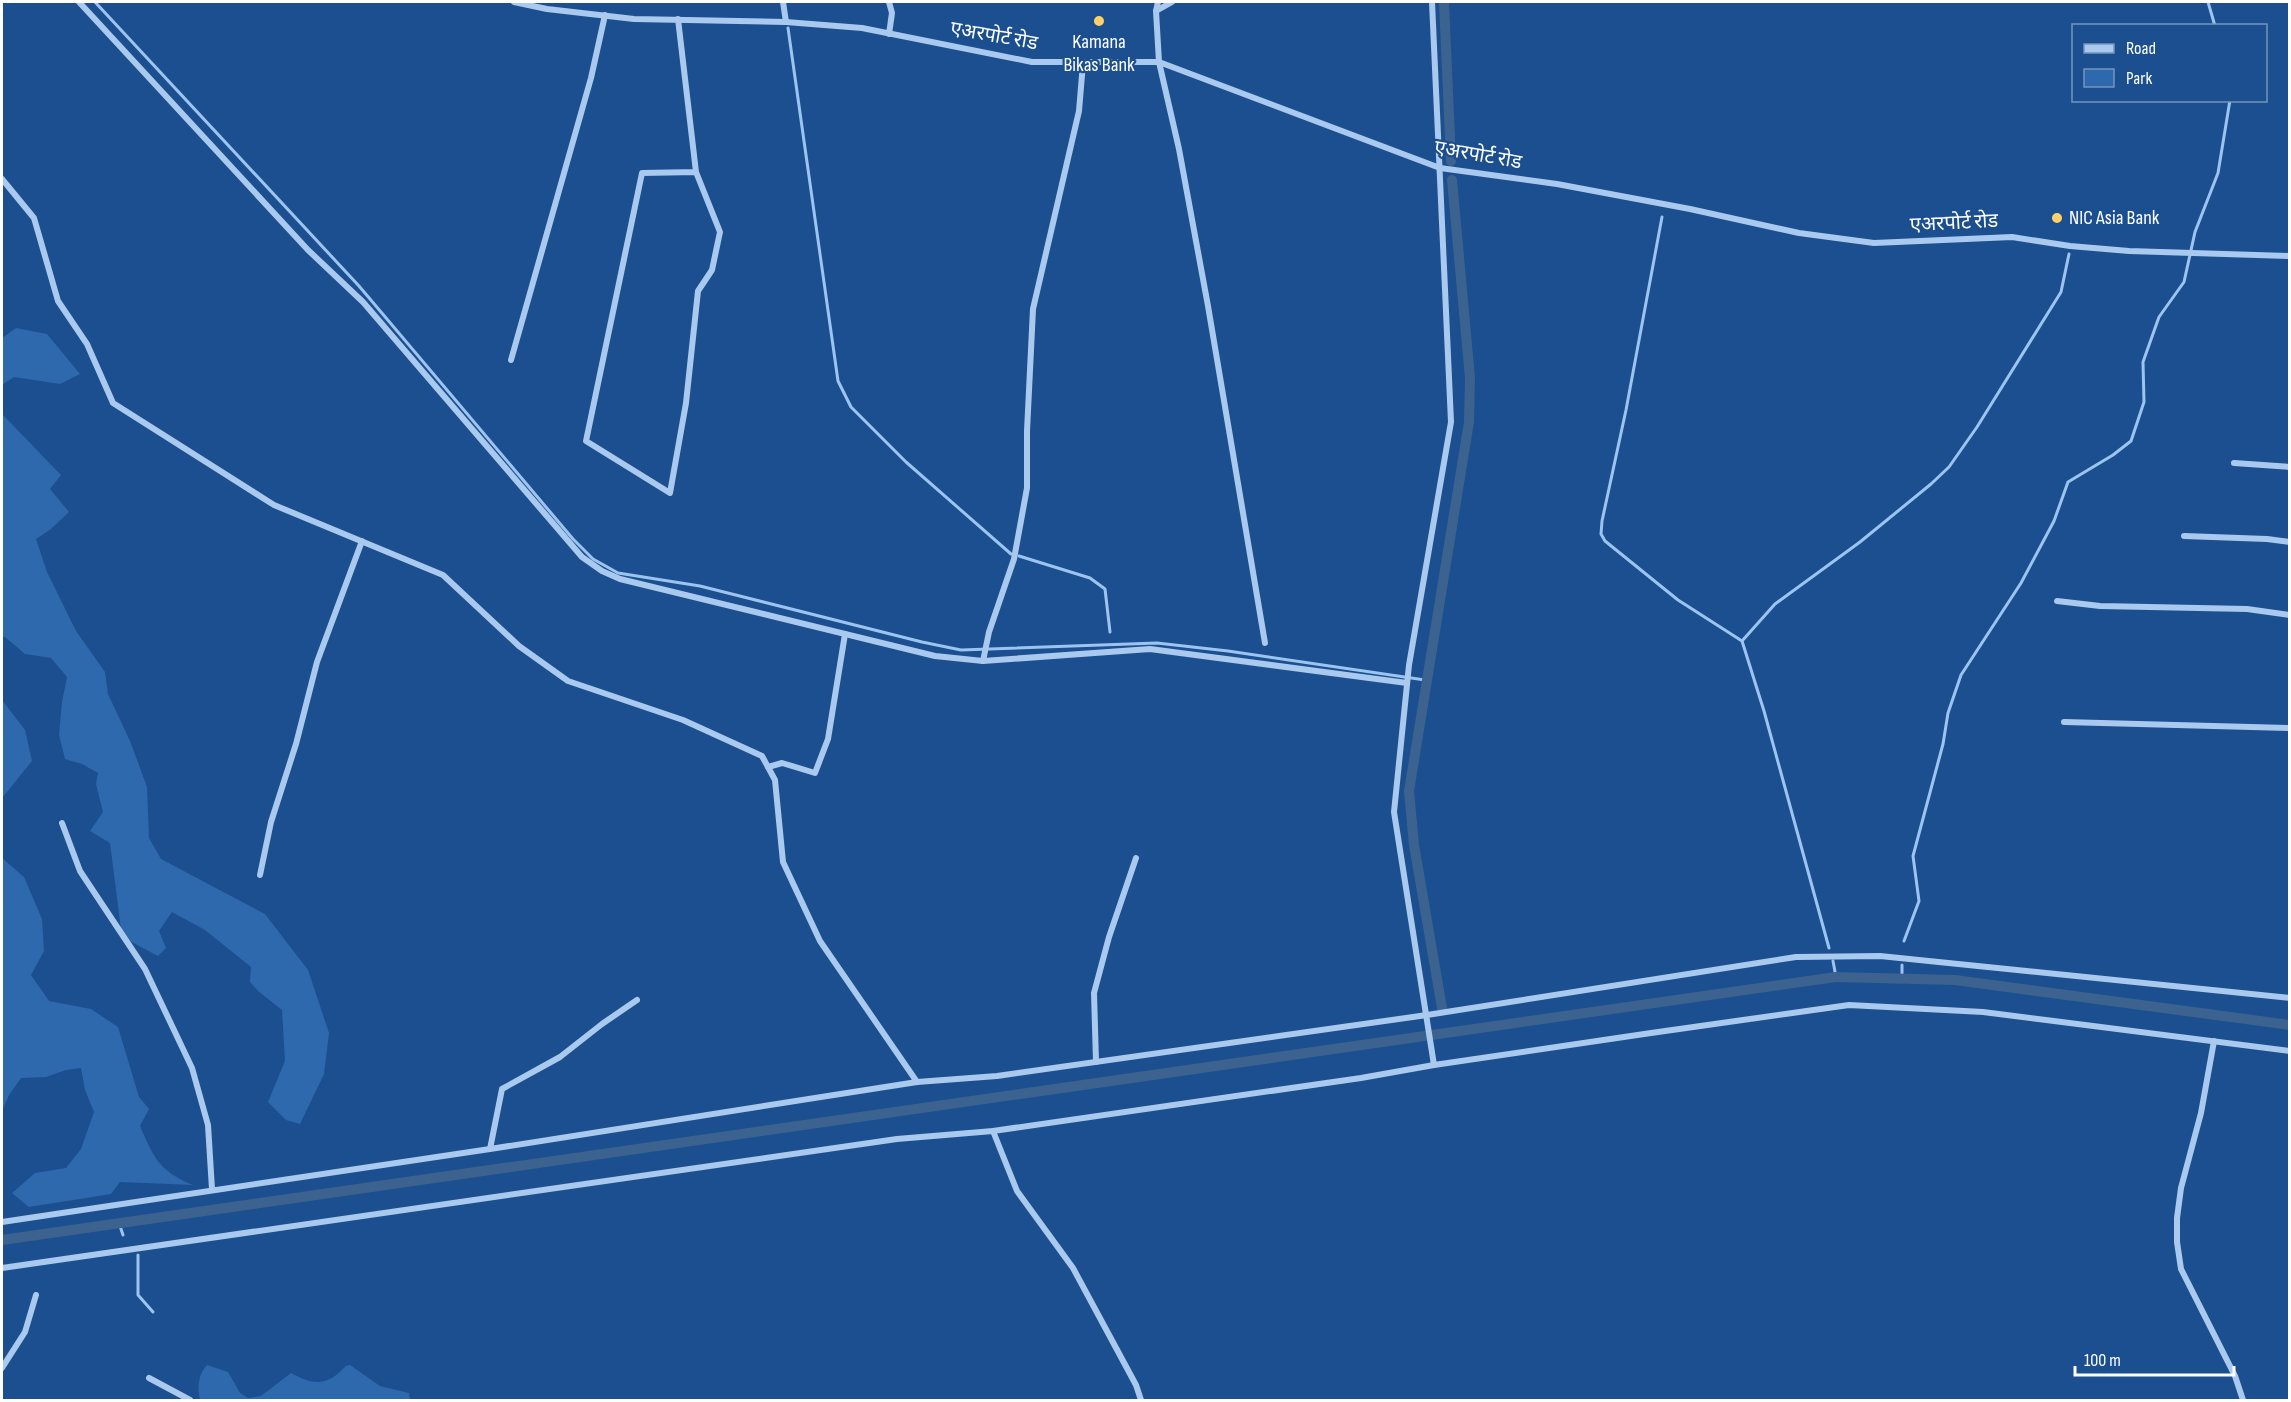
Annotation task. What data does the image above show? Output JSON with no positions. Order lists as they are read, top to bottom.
{
  "streets": {
    "street": ["एअरपोर्ट रोड"]
  },
  "places": ["Kamana Bikas Bank", "NIC Asia Bank"],
  "legend": ["Road", "Park"],
  "scale_bar": "100 m"
}
